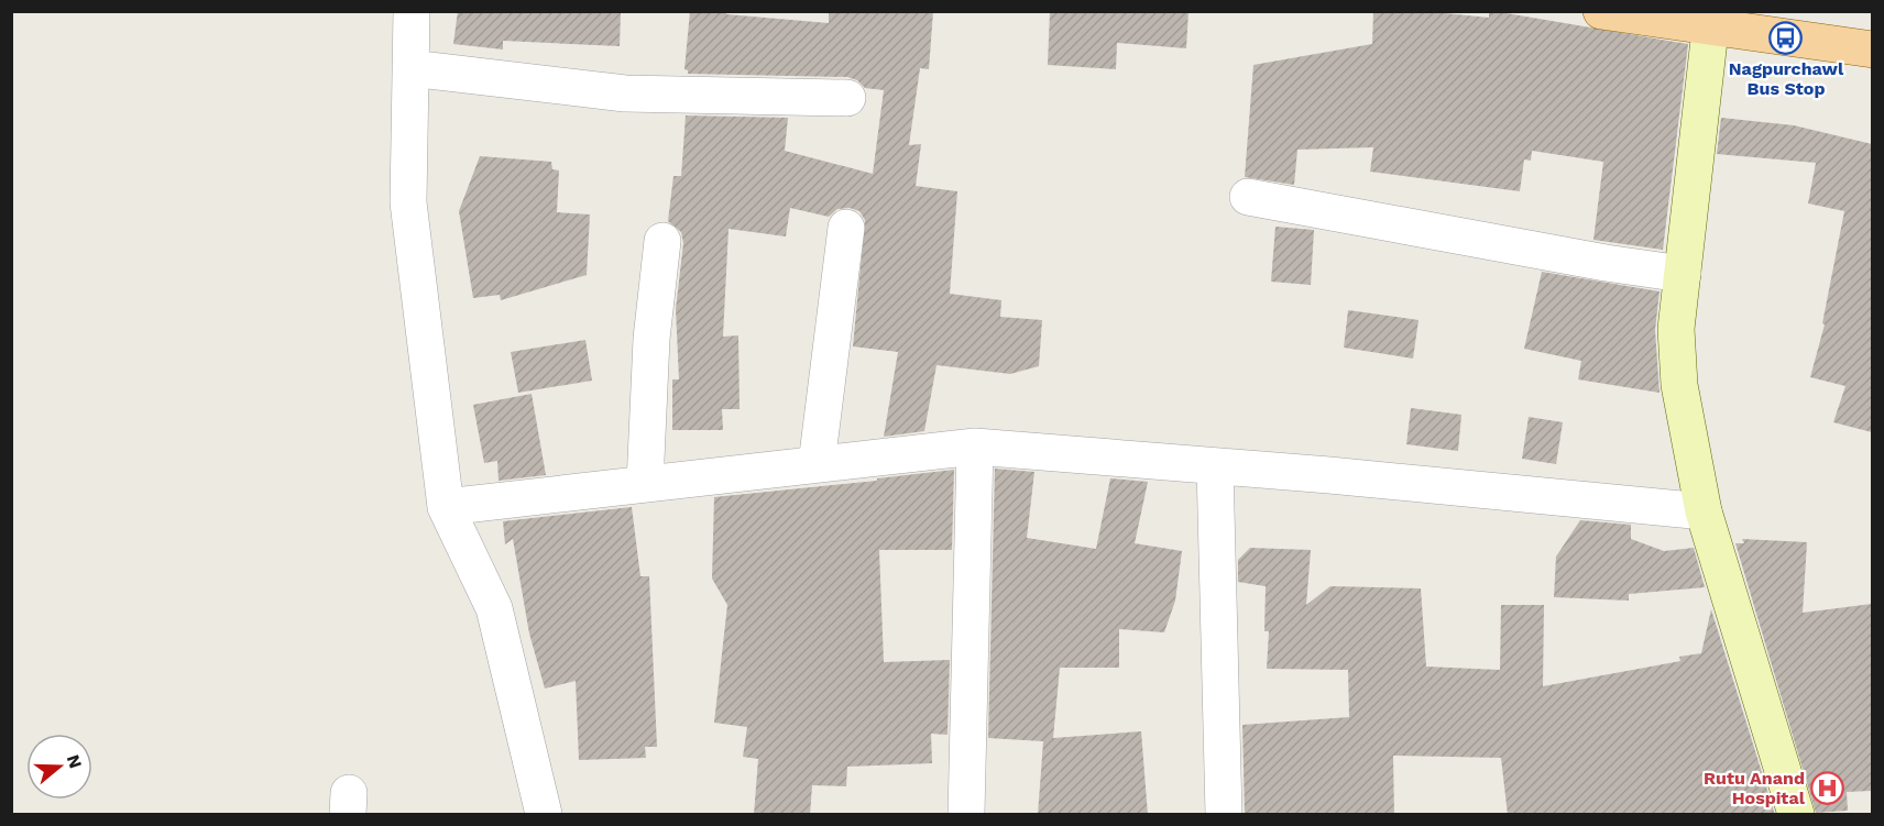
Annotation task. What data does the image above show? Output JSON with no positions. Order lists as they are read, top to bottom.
{
  "places": {
    "bus stop": ["Nagpurchawl Bus Stop"],
    "hospital": ["Rutu Anand Hospital"]
  },
  "north": "right"
}
